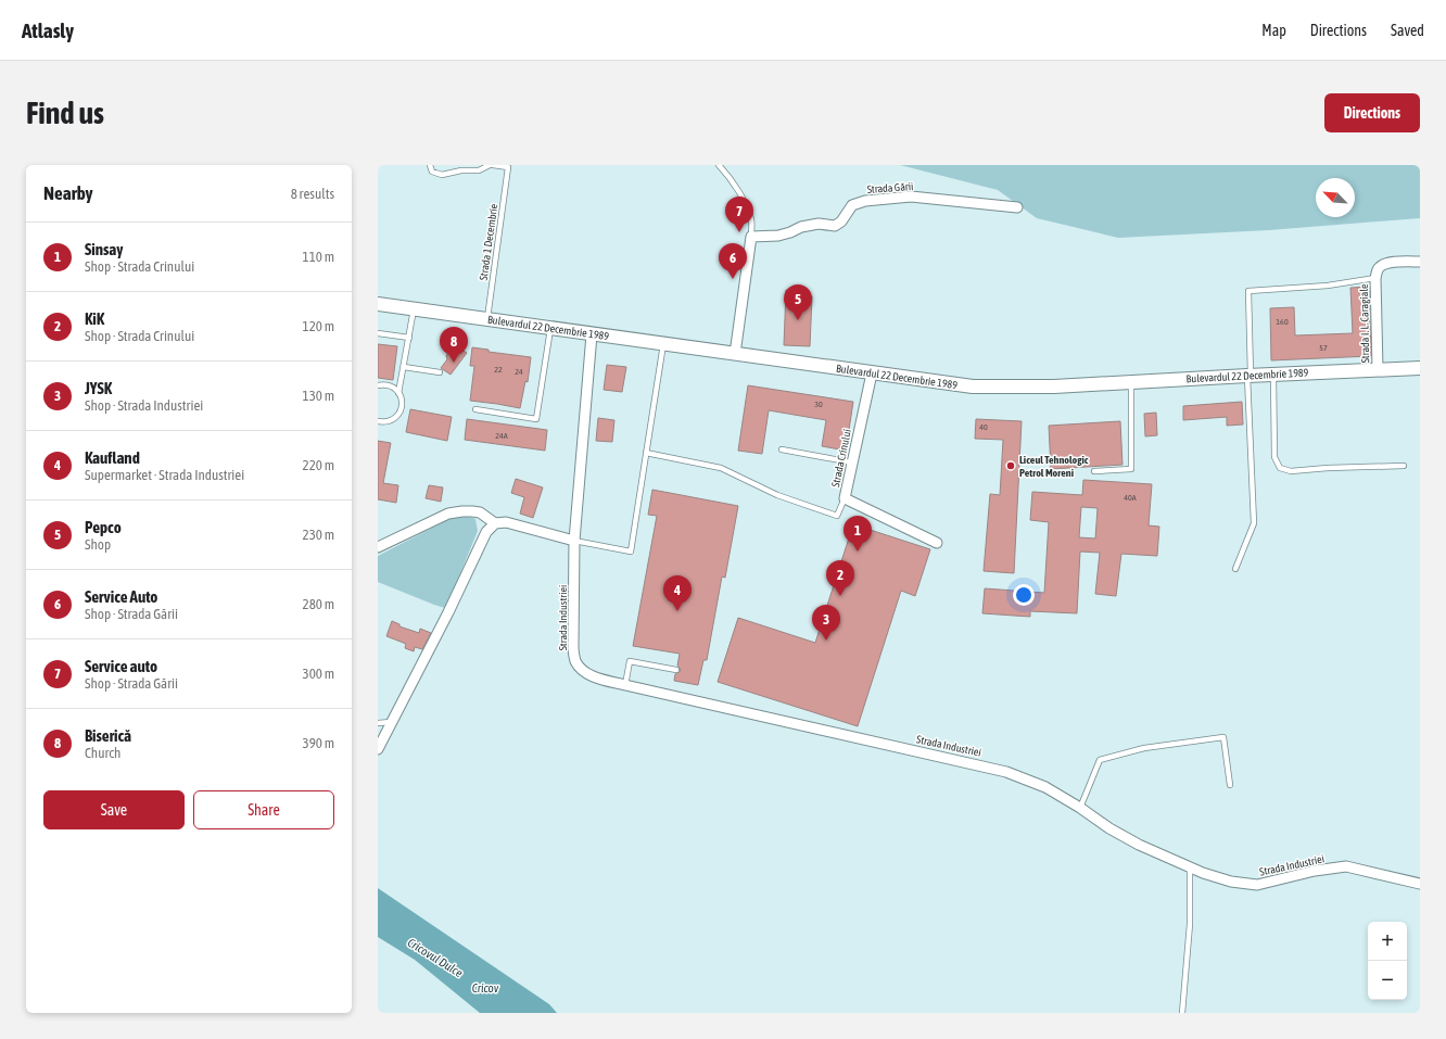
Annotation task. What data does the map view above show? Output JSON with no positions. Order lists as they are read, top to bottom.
{
  "streets": {
    "main road": ["Bulevardul 22 Decembrie 1989"],
    "street": [
      "Strada Gării",
      "Strada I. L. Caragiale",
      "Strada Crinului",
      "Strada Industriei"
    ],
    "lane": ["Strada 1 Decembrie"]
  },
  "crossings": [
    ["Strada 1 Decembrie", "Bulevardul 22 Decembrie 1989"],
    ["Strada I. L. Caragiale", "Bulevardul 22 Decembrie 1989"],
    ["Bulevardul 22 Decembrie 1989", "Strada Crinului"],
    ["Bulevardul 22 Decembrie 1989", "Strada Industriei"]
  ],
  "water": ["Cricovul Dulce", "Cricov"],
  "places": ["Liceul Tehnologic Petrol Moreni"],
  "house_numbers": [
    "160",
    "57",
    "22",
    "24",
    "30",
    "40",
    "24A",
    "40A"
  ],
  "north": "top left",
  "page": {
    "header": "Atlasly",
    "nav": ["Map", "Directions", "Saved"],
    "buttons": [
      "Directions",
      ["Save", "Share"]
    ],
    "title": "Find us",
    "heading": ["Nearby", "8 results"],
    "pins": [
      "7",
      "6",
      "5",
      "8",
      "1",
      "2",
      "4",
      "3"
    ],
    "list": [
      {
        "mark": "1",
        "name": "Sinsay",
        "note": "Shop · Strada Crinului",
        "value": "110 m"
      },
      {
        "mark": "2",
        "name": "KiK",
        "note": "Shop · Strada Crinului",
        "value": "120 m"
      },
      {
        "mark": "3",
        "name": "JYSK",
        "note": "Shop · Strada Industriei",
        "value": "130 m"
      },
      {
        "mark": "4",
        "name": "Kaufland",
        "note": "Supermarket · Strada Industriei",
        "value": "220 m"
      },
      {
        "mark": "5",
        "name": "Pepco",
        "note": "Shop",
        "value": "230 m"
      },
      {
        "mark": "6",
        "name": "Service Auto",
        "note": "Shop · Strada Gării",
        "value": "280 m"
      },
      {
        "mark": "7",
        "name": "Service auto",
        "note": "Shop · Strada Gării",
        "value": "300 m"
      },
      {
        "mark": "8",
        "name": "Biserică",
        "note": "Church",
        "value": "390 m"
      }
    ],
    "map_buttons": ["+", "−"]
  }
}
